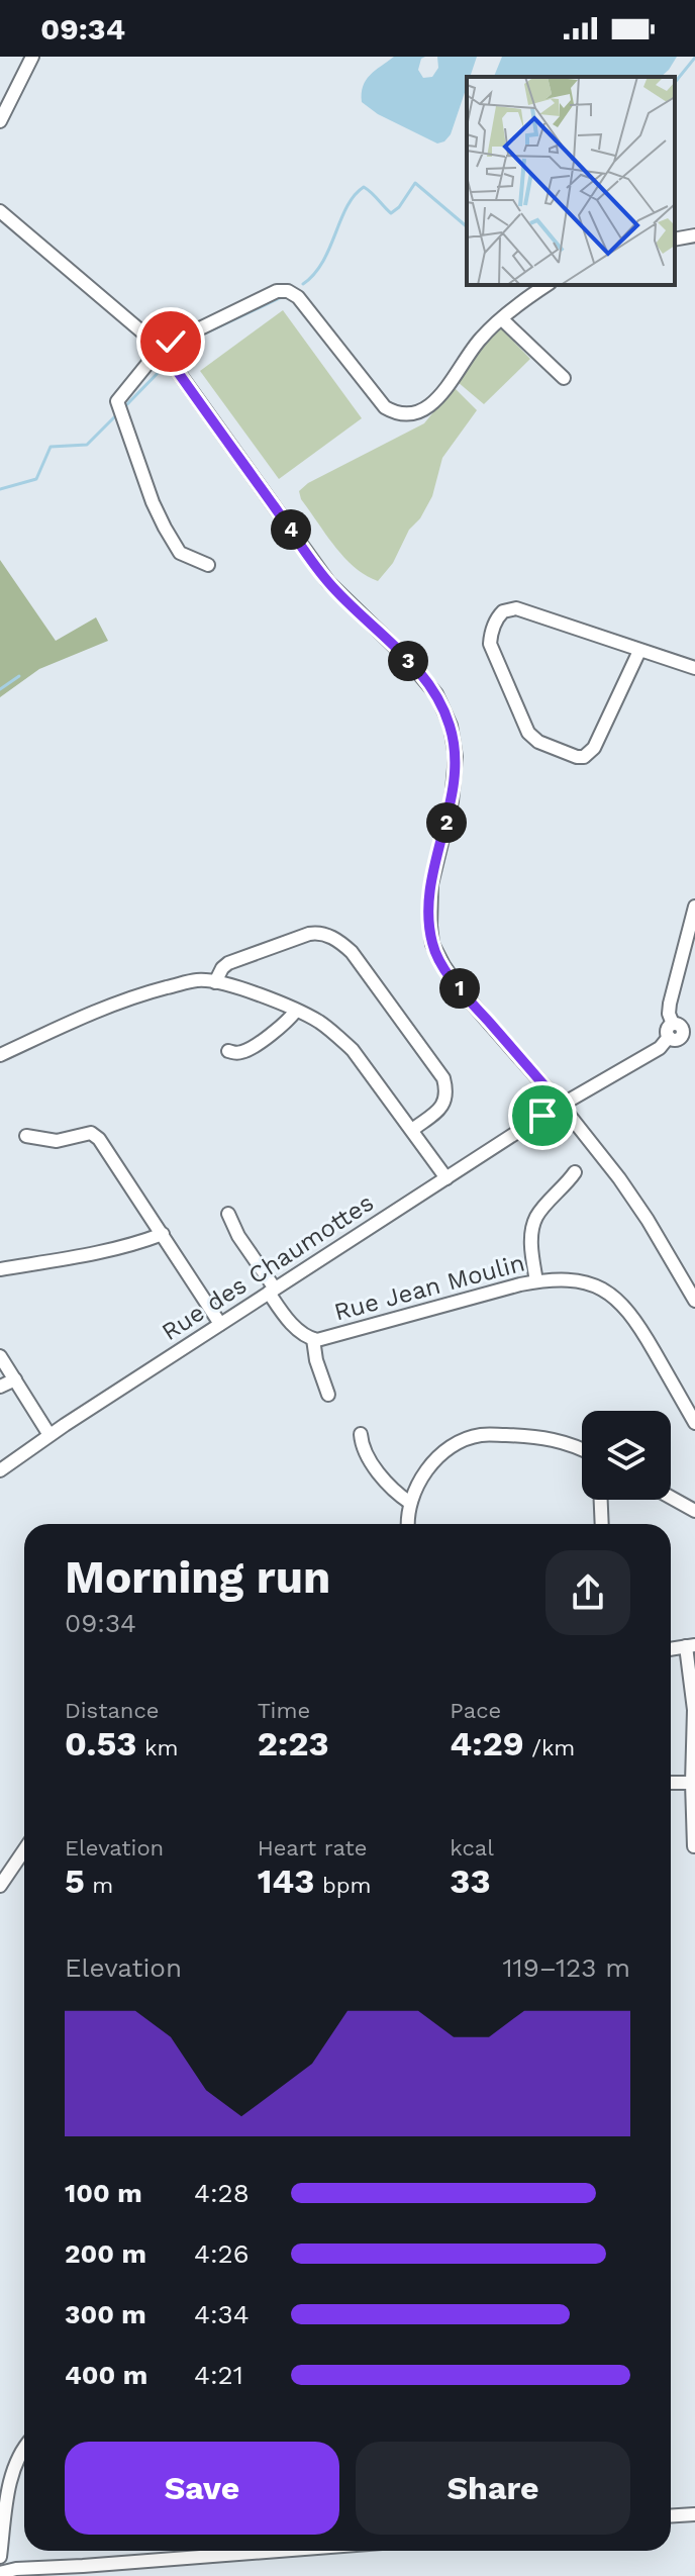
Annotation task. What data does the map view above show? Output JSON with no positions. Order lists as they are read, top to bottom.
{
  "streets": {
    "street": ["Rue des Chaumottes", "Rue Jean Moulin"]
  },
  "crossings": [
    ["Rue des Chaumottes", "Rue Jean Moulin"]
  ],
  "page": {
    "status": "09:34",
    "pins": [
      "4",
      "3",
      "2",
      "1"
    ],
    "heading": ["Morning run", "09:34"],
    "stats": [
      ["Distance", "0.53 km"],
      ["Time", "2:23"],
      ["Pace", "4:29 /km"],
      ["Elevation", "5 m"],
      ["Heart rate", "143 bpm"],
      ["kcal", "33"]
    ],
    "chart": ["Elevation", "119–123 m"],
    "list": [
      {
        "name": "100 m",
        "note": "4:28"
      },
      {
        "name": "200 m",
        "note": "4:26"
      },
      {
        "name": "300 m",
        "note": "4:34"
      },
      {
        "name": "400 m",
        "note": "4:21"
      }
    ],
    "buttons": ["Save", "Share"]
  }
}
